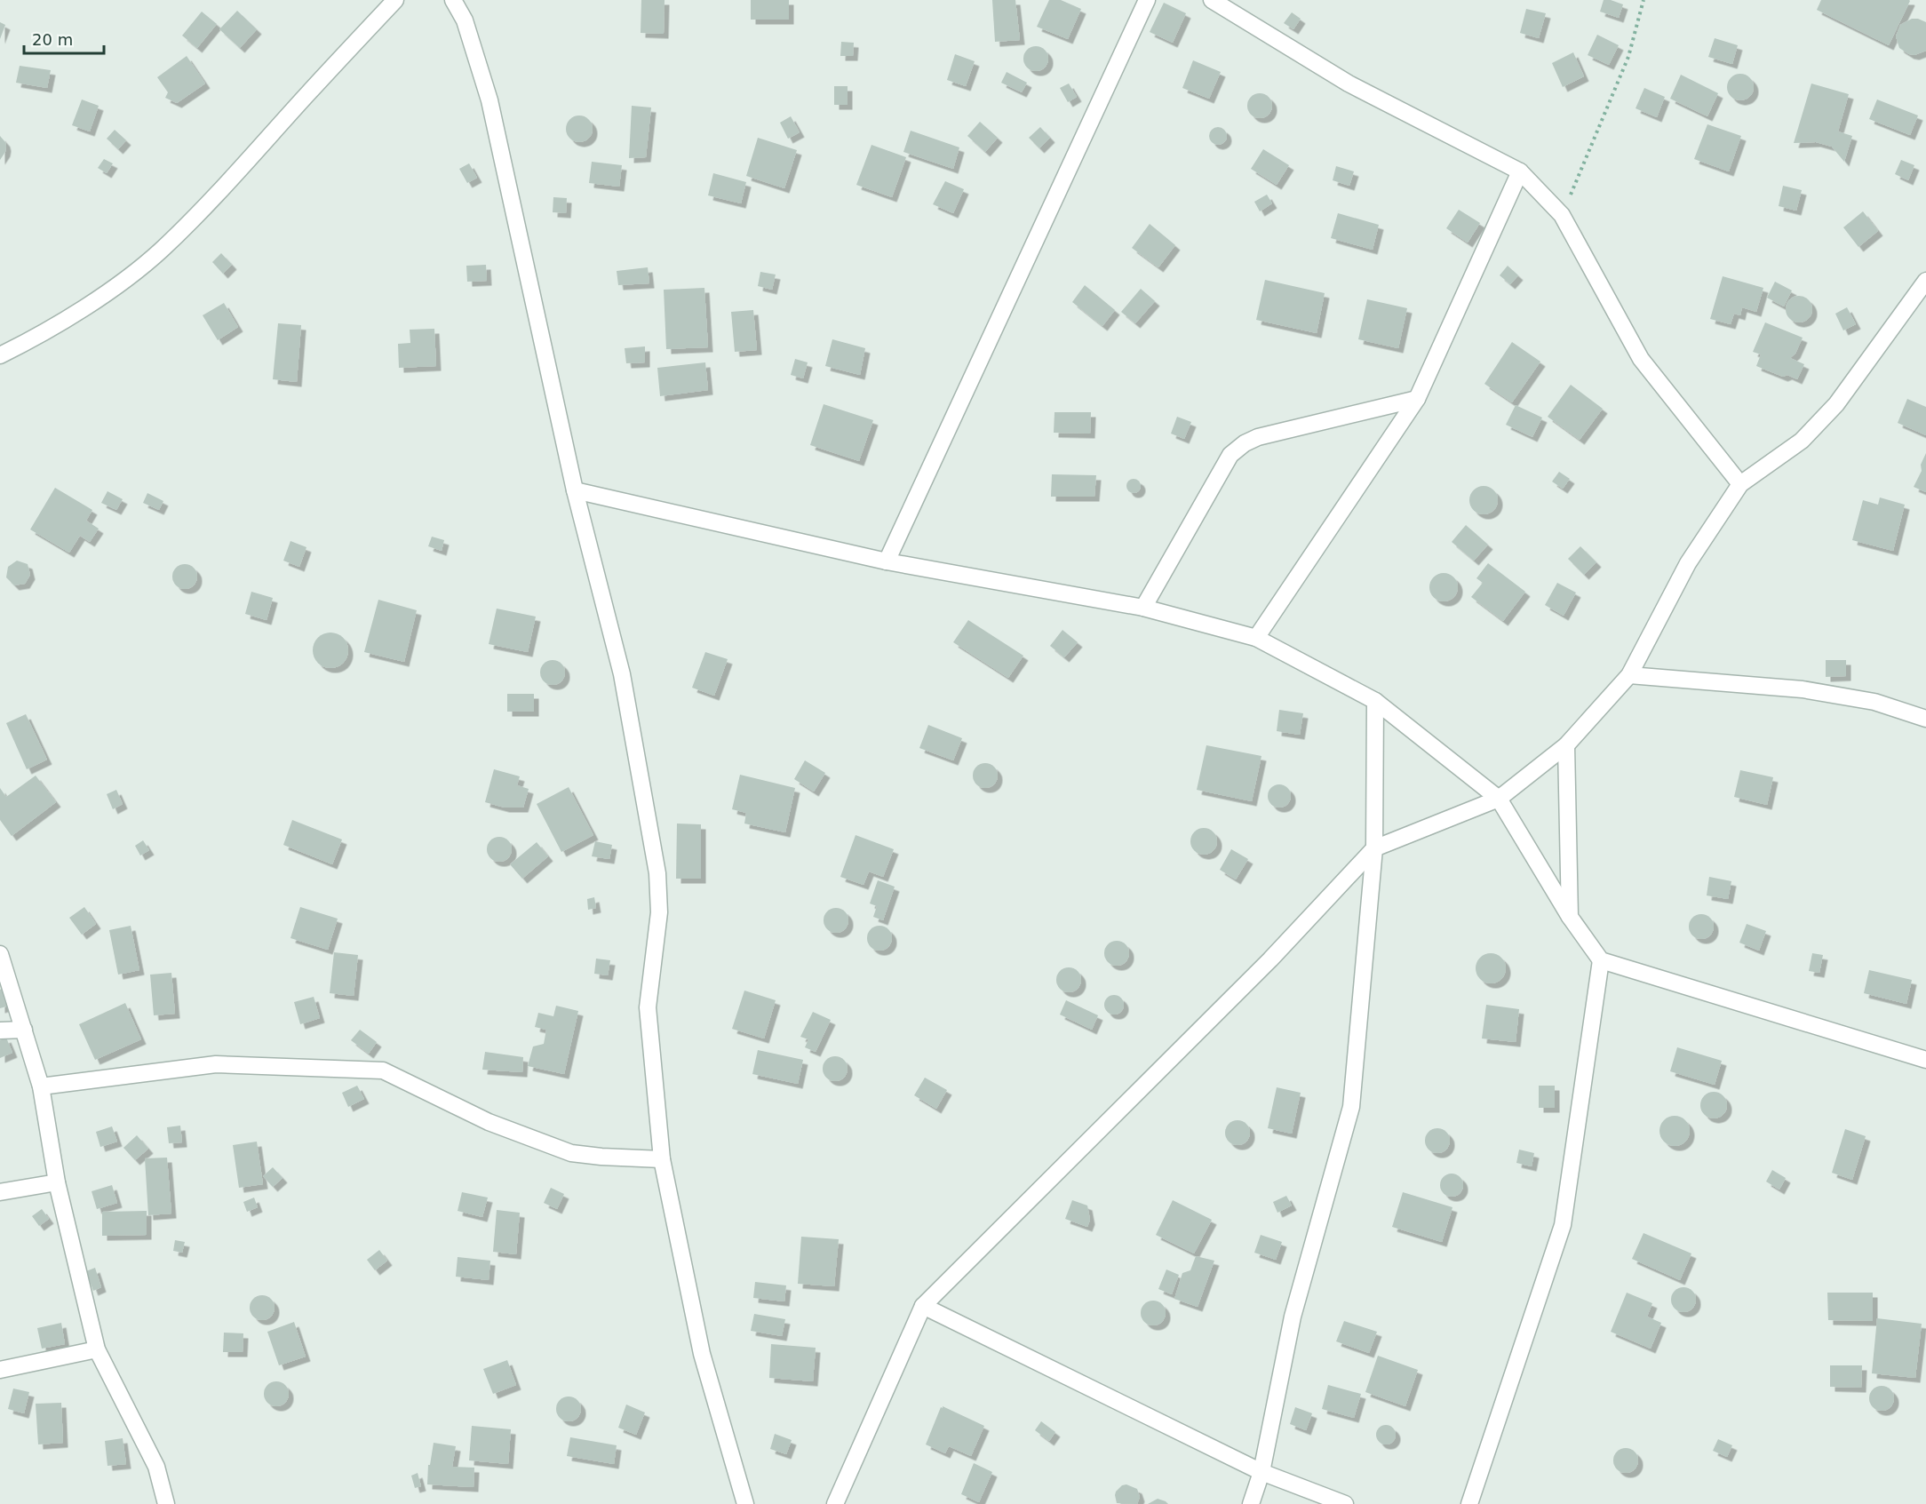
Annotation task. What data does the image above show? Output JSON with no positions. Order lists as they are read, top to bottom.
{
  "scale_bar": "20 m"
}
